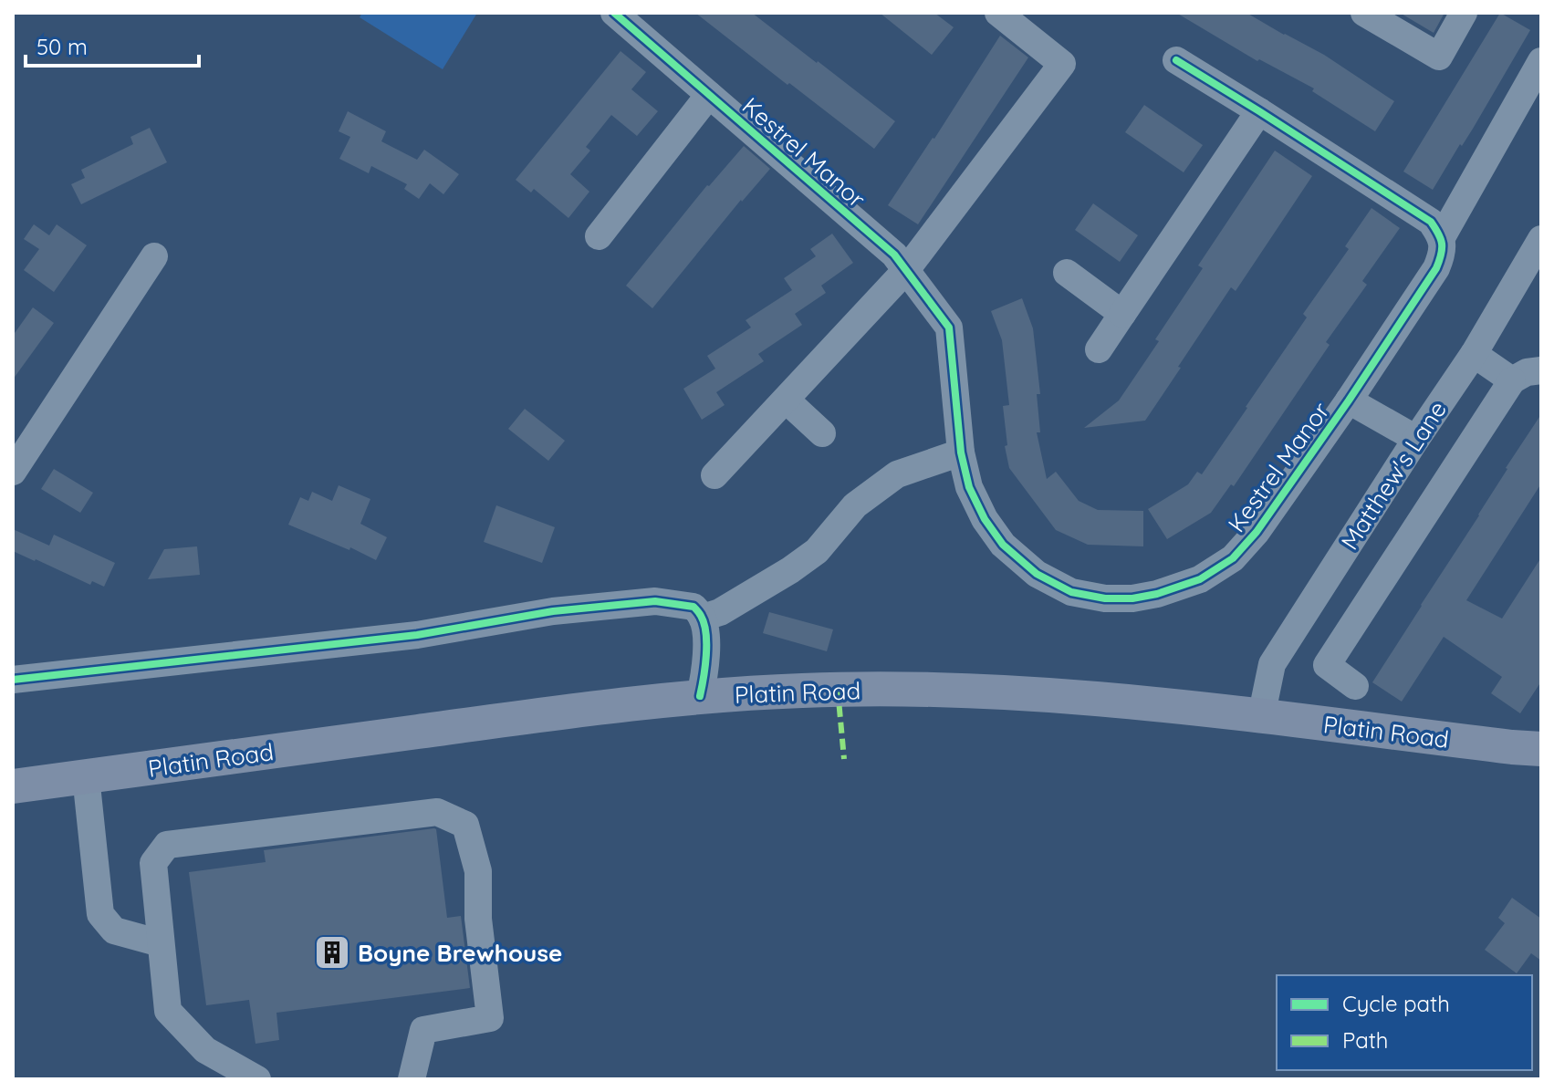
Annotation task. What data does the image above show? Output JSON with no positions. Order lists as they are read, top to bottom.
{
  "streets": {
    "main road": ["Platin Road"],
    "street": ["Kestrel Manor", "Matthew's Lane"]
  },
  "crossings": [
    ["Kestrel Manor", "Matthew's Lane"],
    ["Matthew's Lane", "Platin Road"]
  ],
  "places": {
    "building": ["Boyne Brewhouse"]
  },
  "legend": ["Cycle path", "Path"],
  "scale_bar": "50 m"
}
